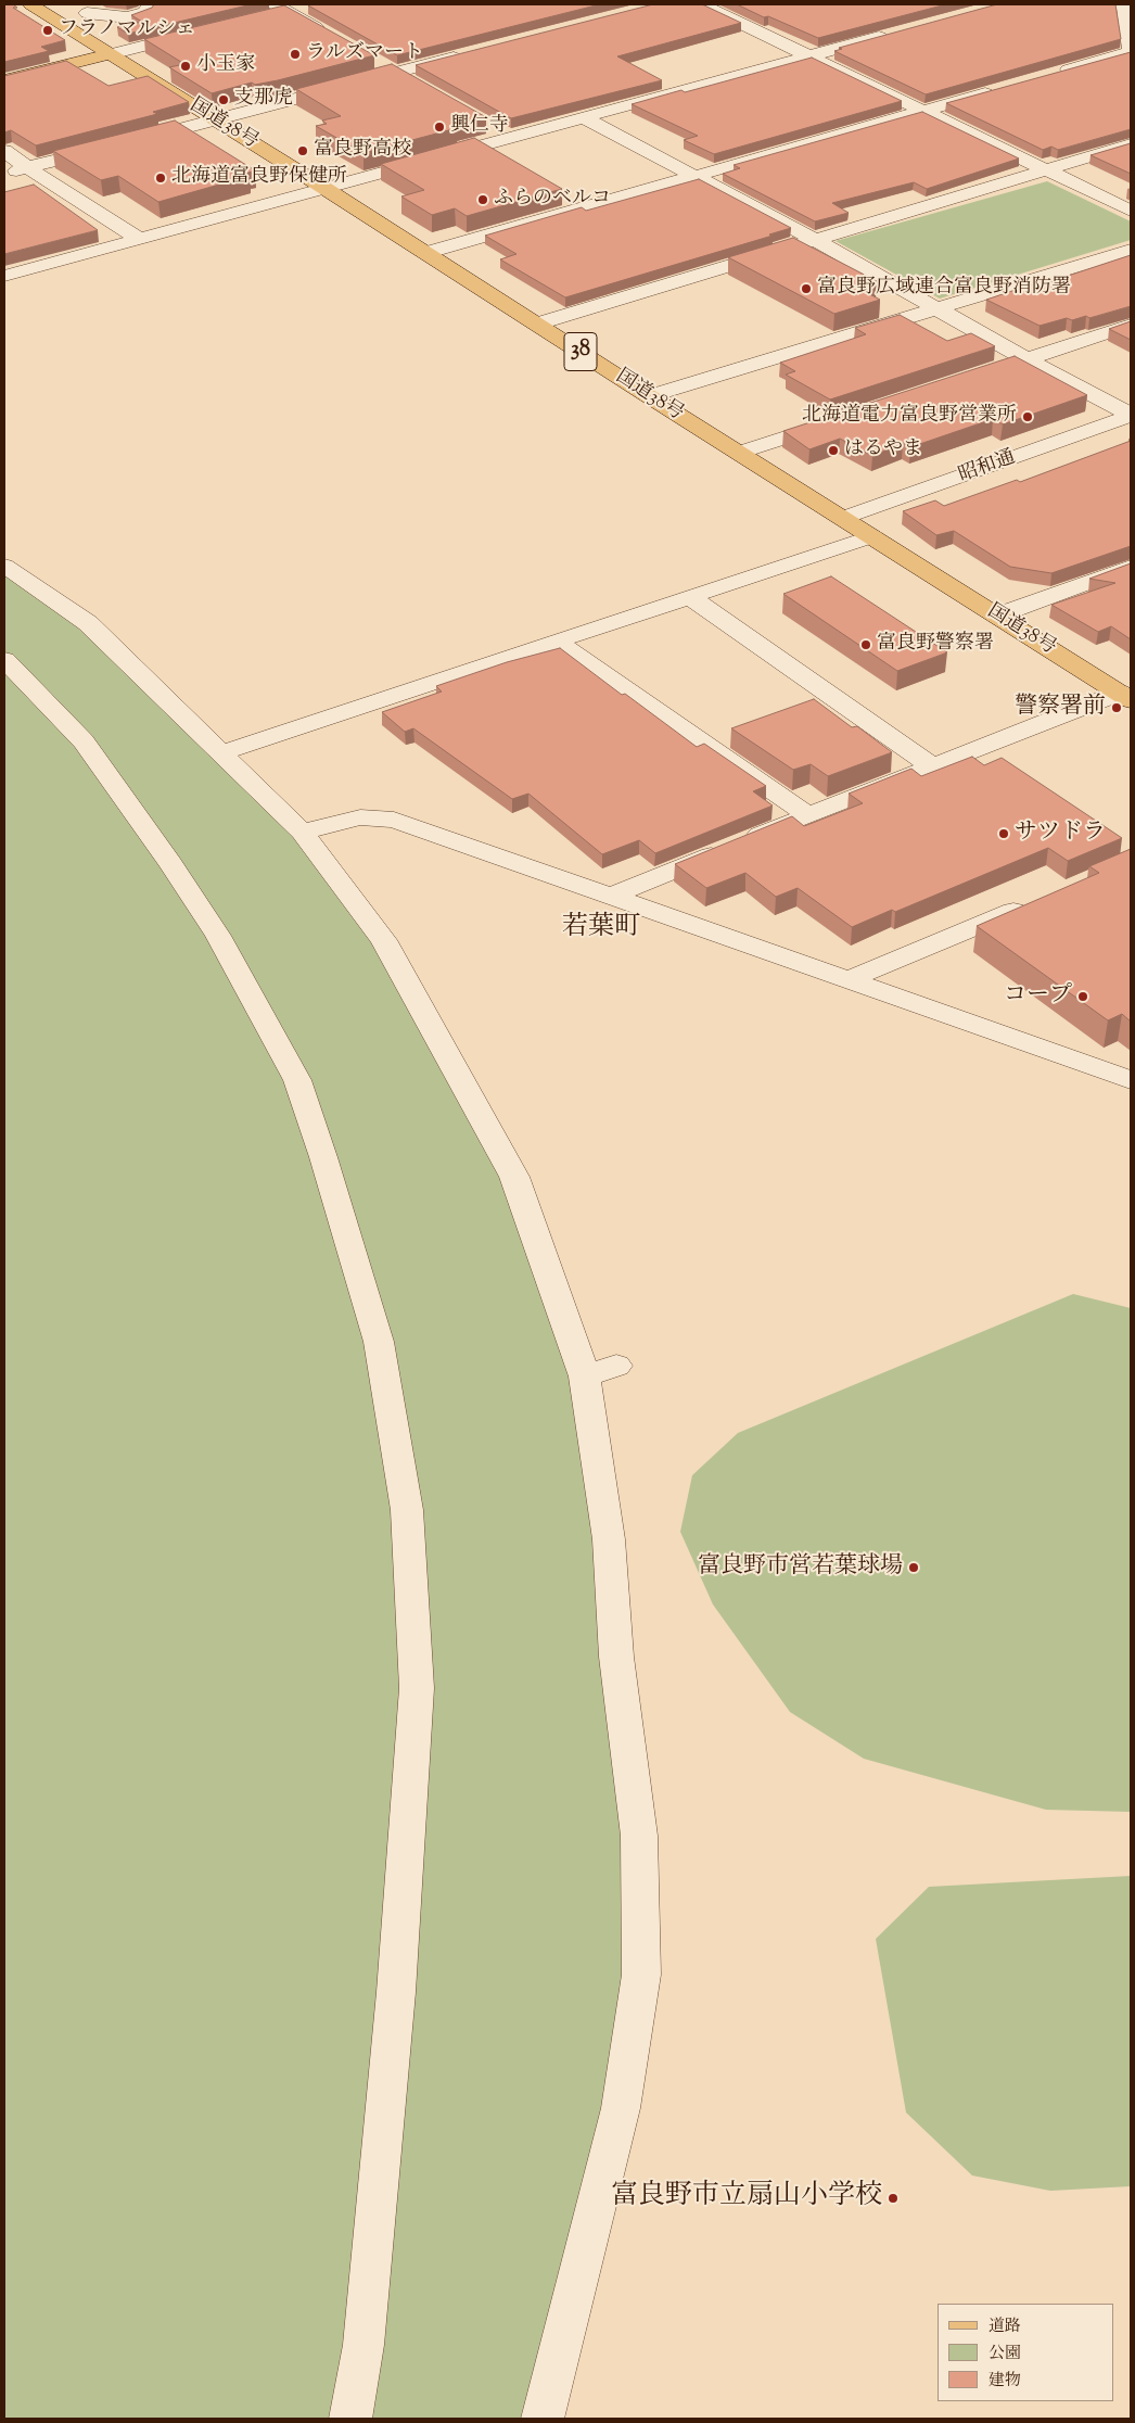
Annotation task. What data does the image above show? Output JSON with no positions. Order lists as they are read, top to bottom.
{
  "streets": {
    "main road": ["国道38号", "38"],
    "street": ["昭和通"]
  },
  "crossings": [
    ["国道38号", "昭和通"]
  ],
  "districts": ["若葉町"],
  "places": [
    "フラノマルシェ",
    "ラルズマート",
    "小玉家",
    "支那虎",
    "興仁寺",
    "富良野高校",
    "北海道富良野保健所",
    "ふらのベルコ",
    "富良野広域連合富良野消防署",
    "北海道電力富良野営業所",
    "はるやま",
    "富良野警察署",
    "警察署前",
    "サツドラ",
    "コープ",
    "富良野市営若葉球場",
    "富良野市立扇山小学校"
  ],
  "legend": ["道路", "公園", "建物"]
}
